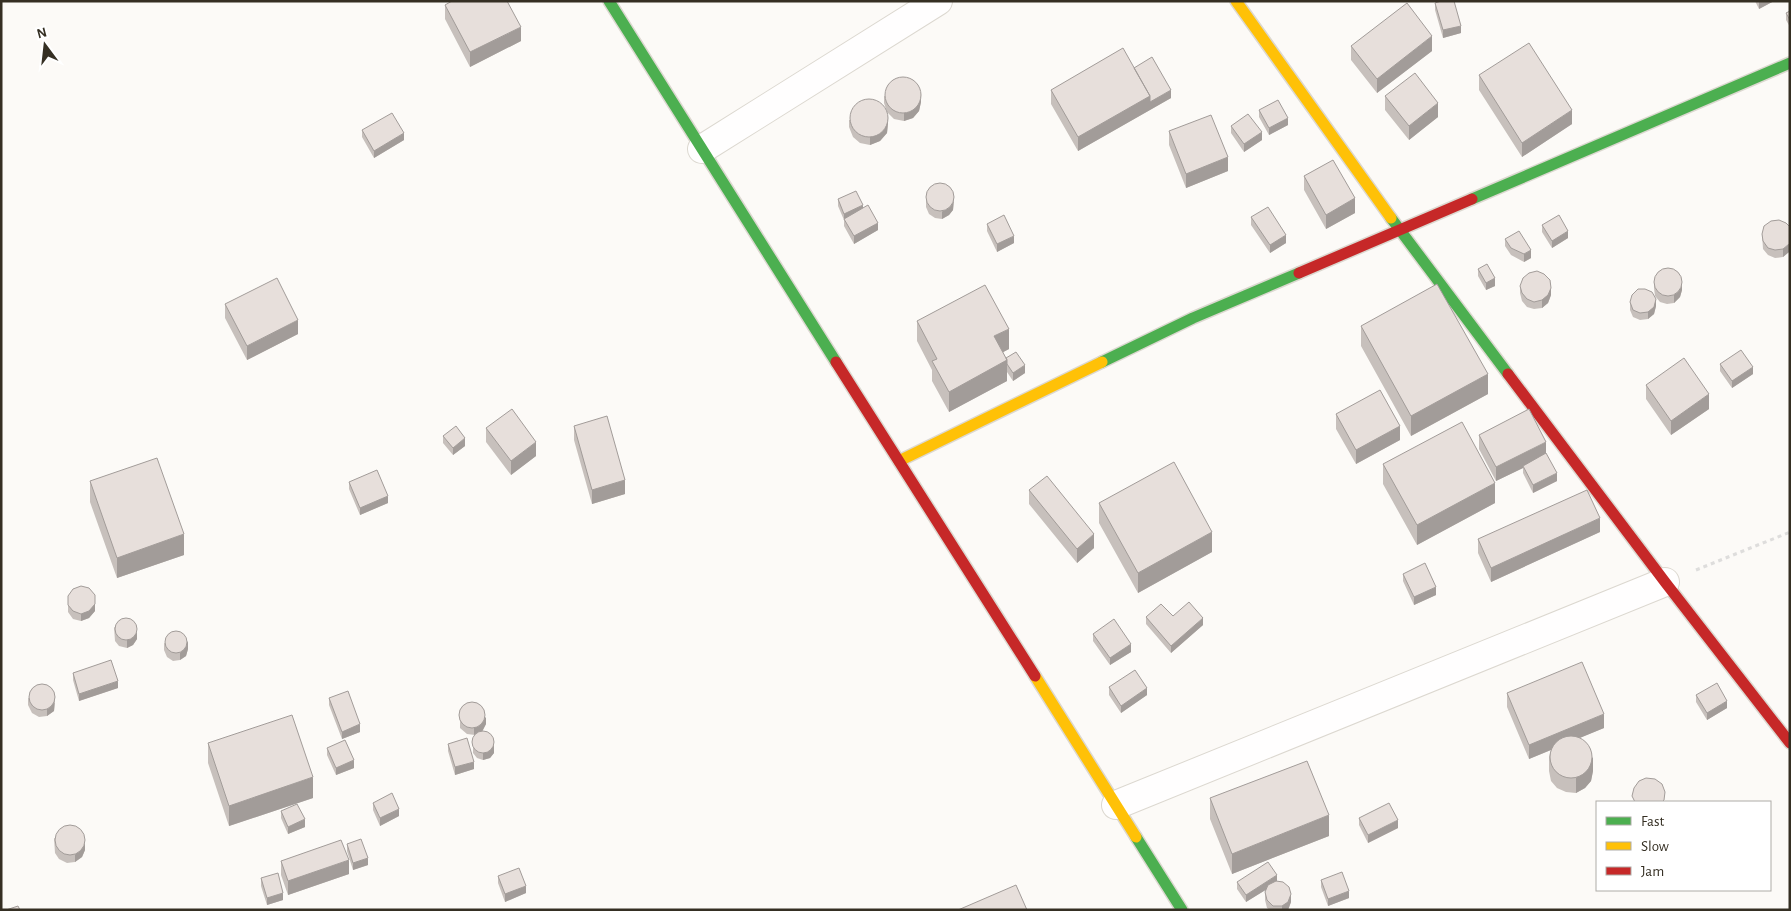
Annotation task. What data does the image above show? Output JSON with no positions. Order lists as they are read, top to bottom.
{
  "legend": ["Fast", "Slow", "Jam"],
  "north": "top"
}
